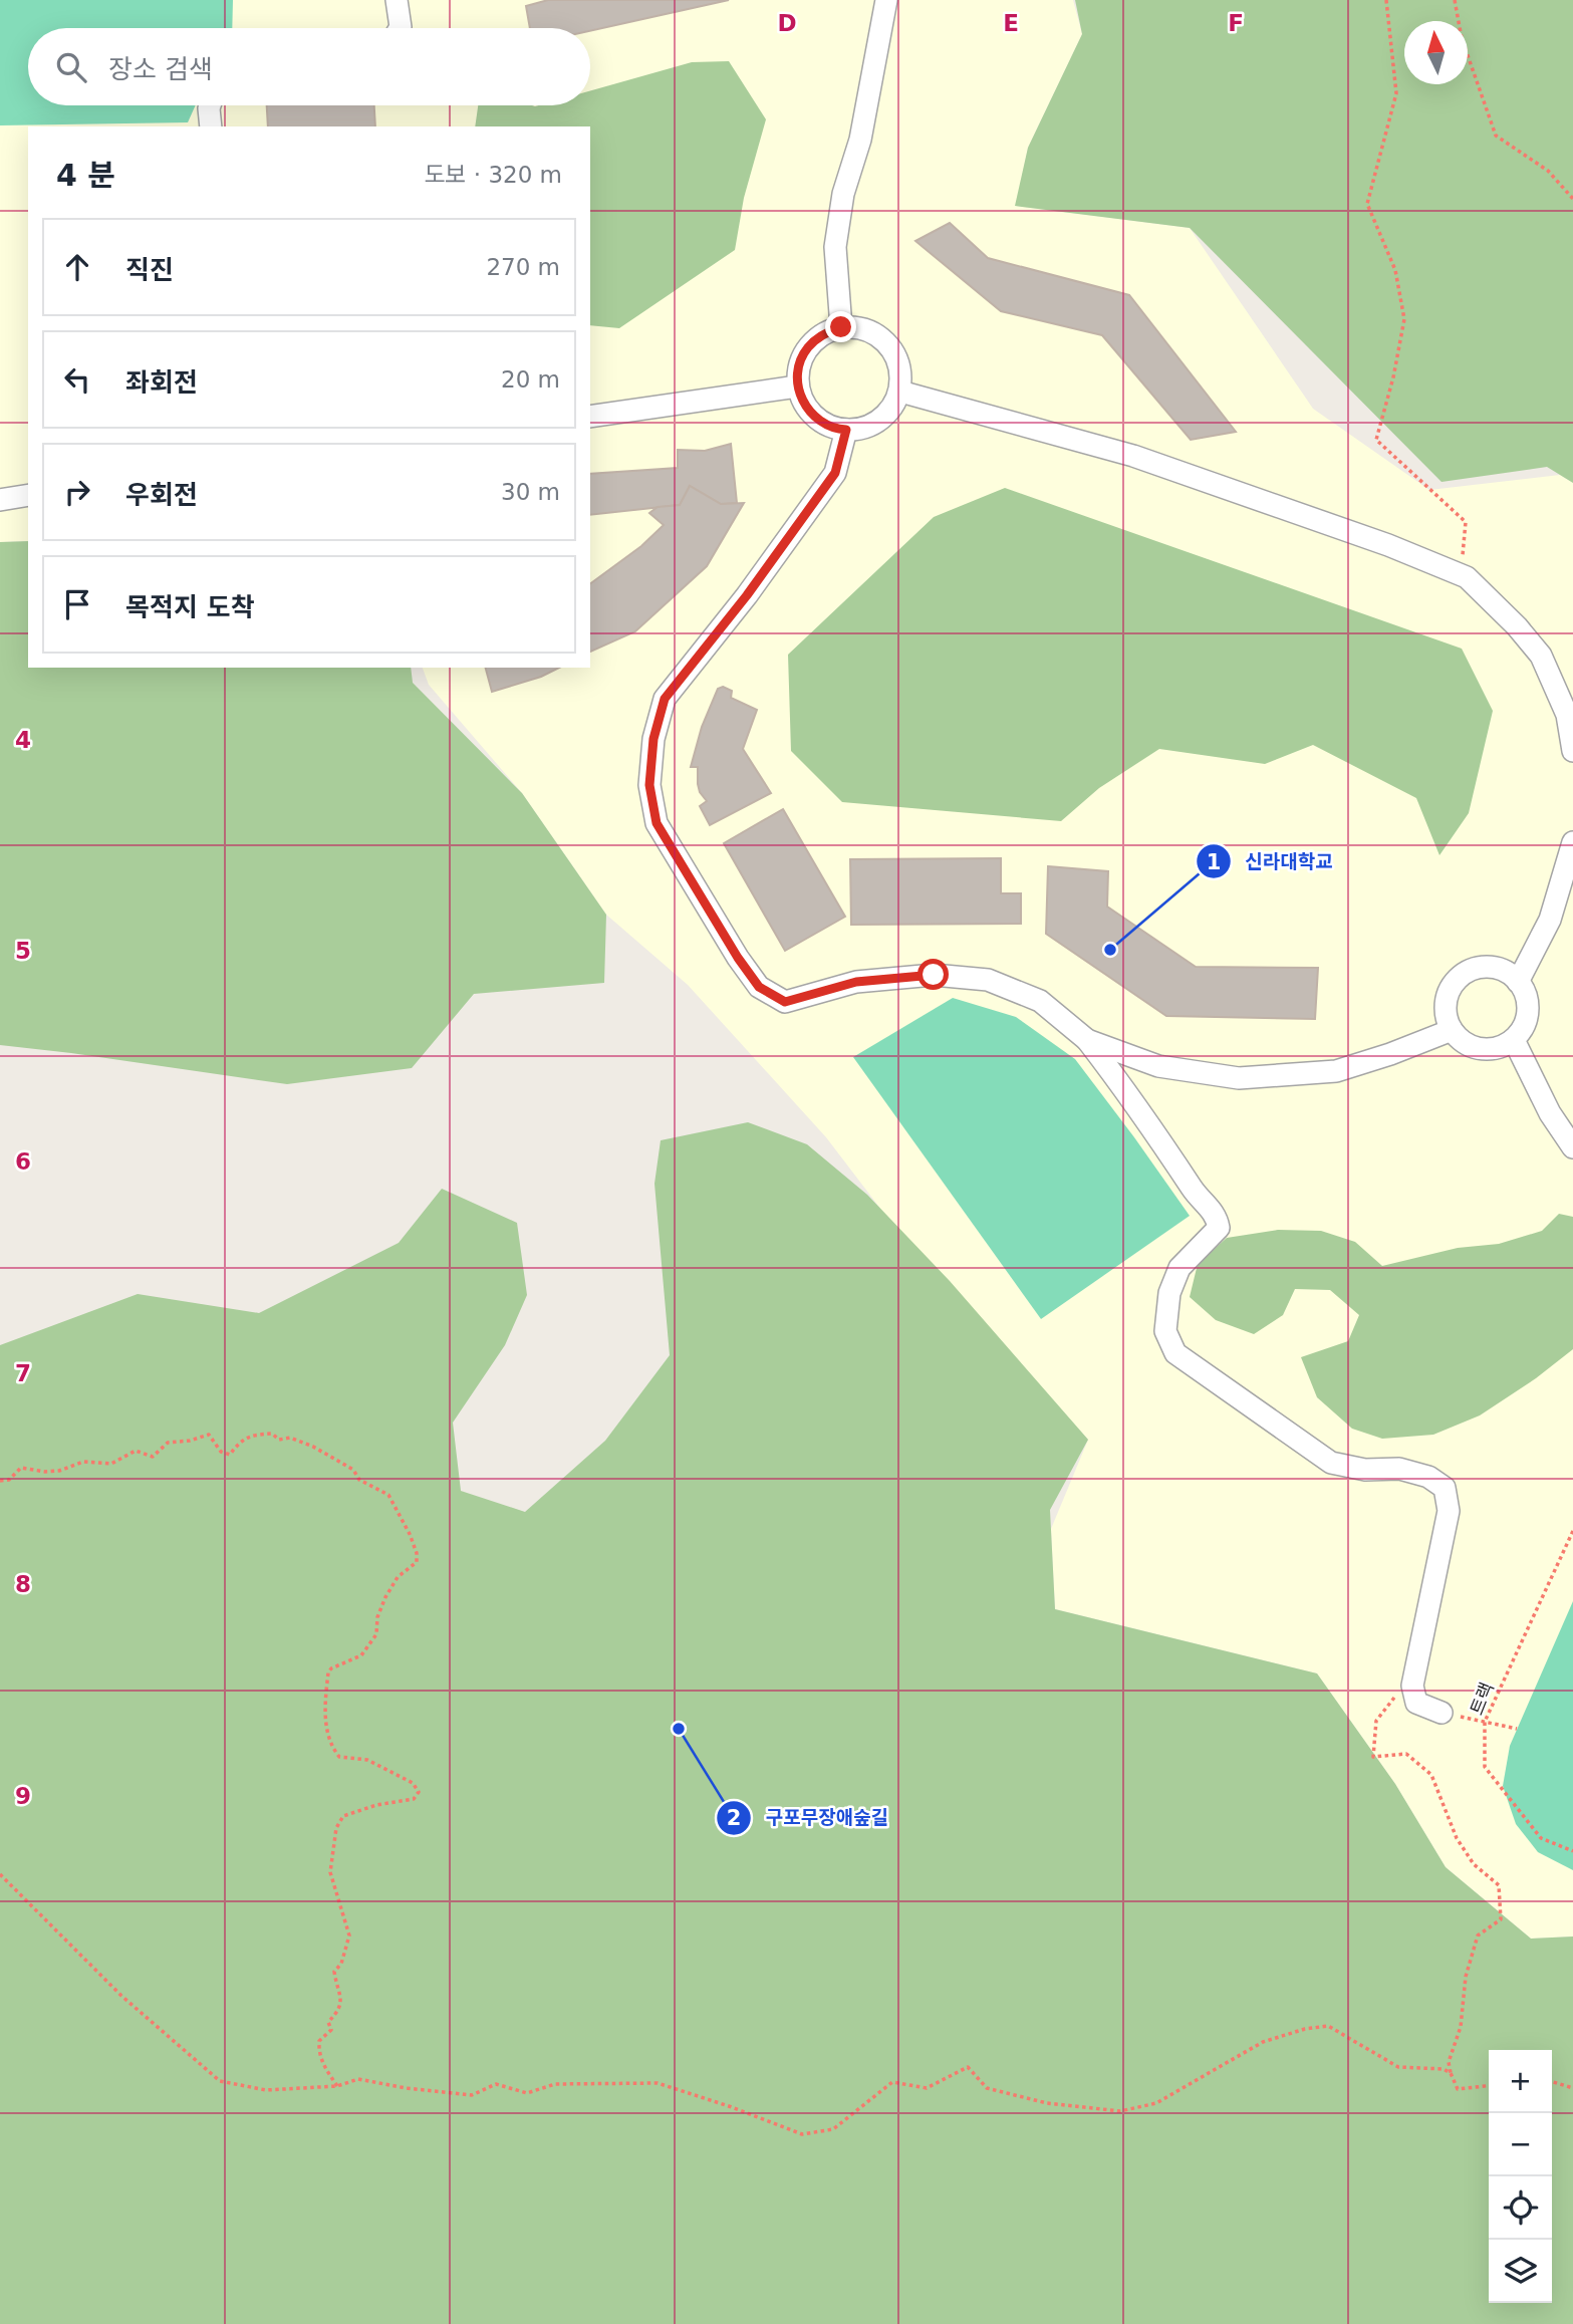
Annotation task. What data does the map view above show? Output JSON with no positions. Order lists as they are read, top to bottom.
{
  "streets": {
    "path": ["트랙"]
  },
  "places": ["신라대학교", "구포무장애숲길"],
  "north": "top",
  "page": {
    "search": "장소 검색",
    "heading": ["4 분", "도보 · 320 m"],
    "list": [
      ["직진", "270 m"],
      ["좌회전", "20 m"],
      ["우회전", "30 m"],
      "목적지 도착"
    ],
    "map_buttons": ["+", "−"]
  },
  "grid": {
    "columns": ["D", "E", "F"],
    "rows": [
      "4",
      "5",
      "6",
      "7",
      "8",
      "9"
    ]
  }
}
